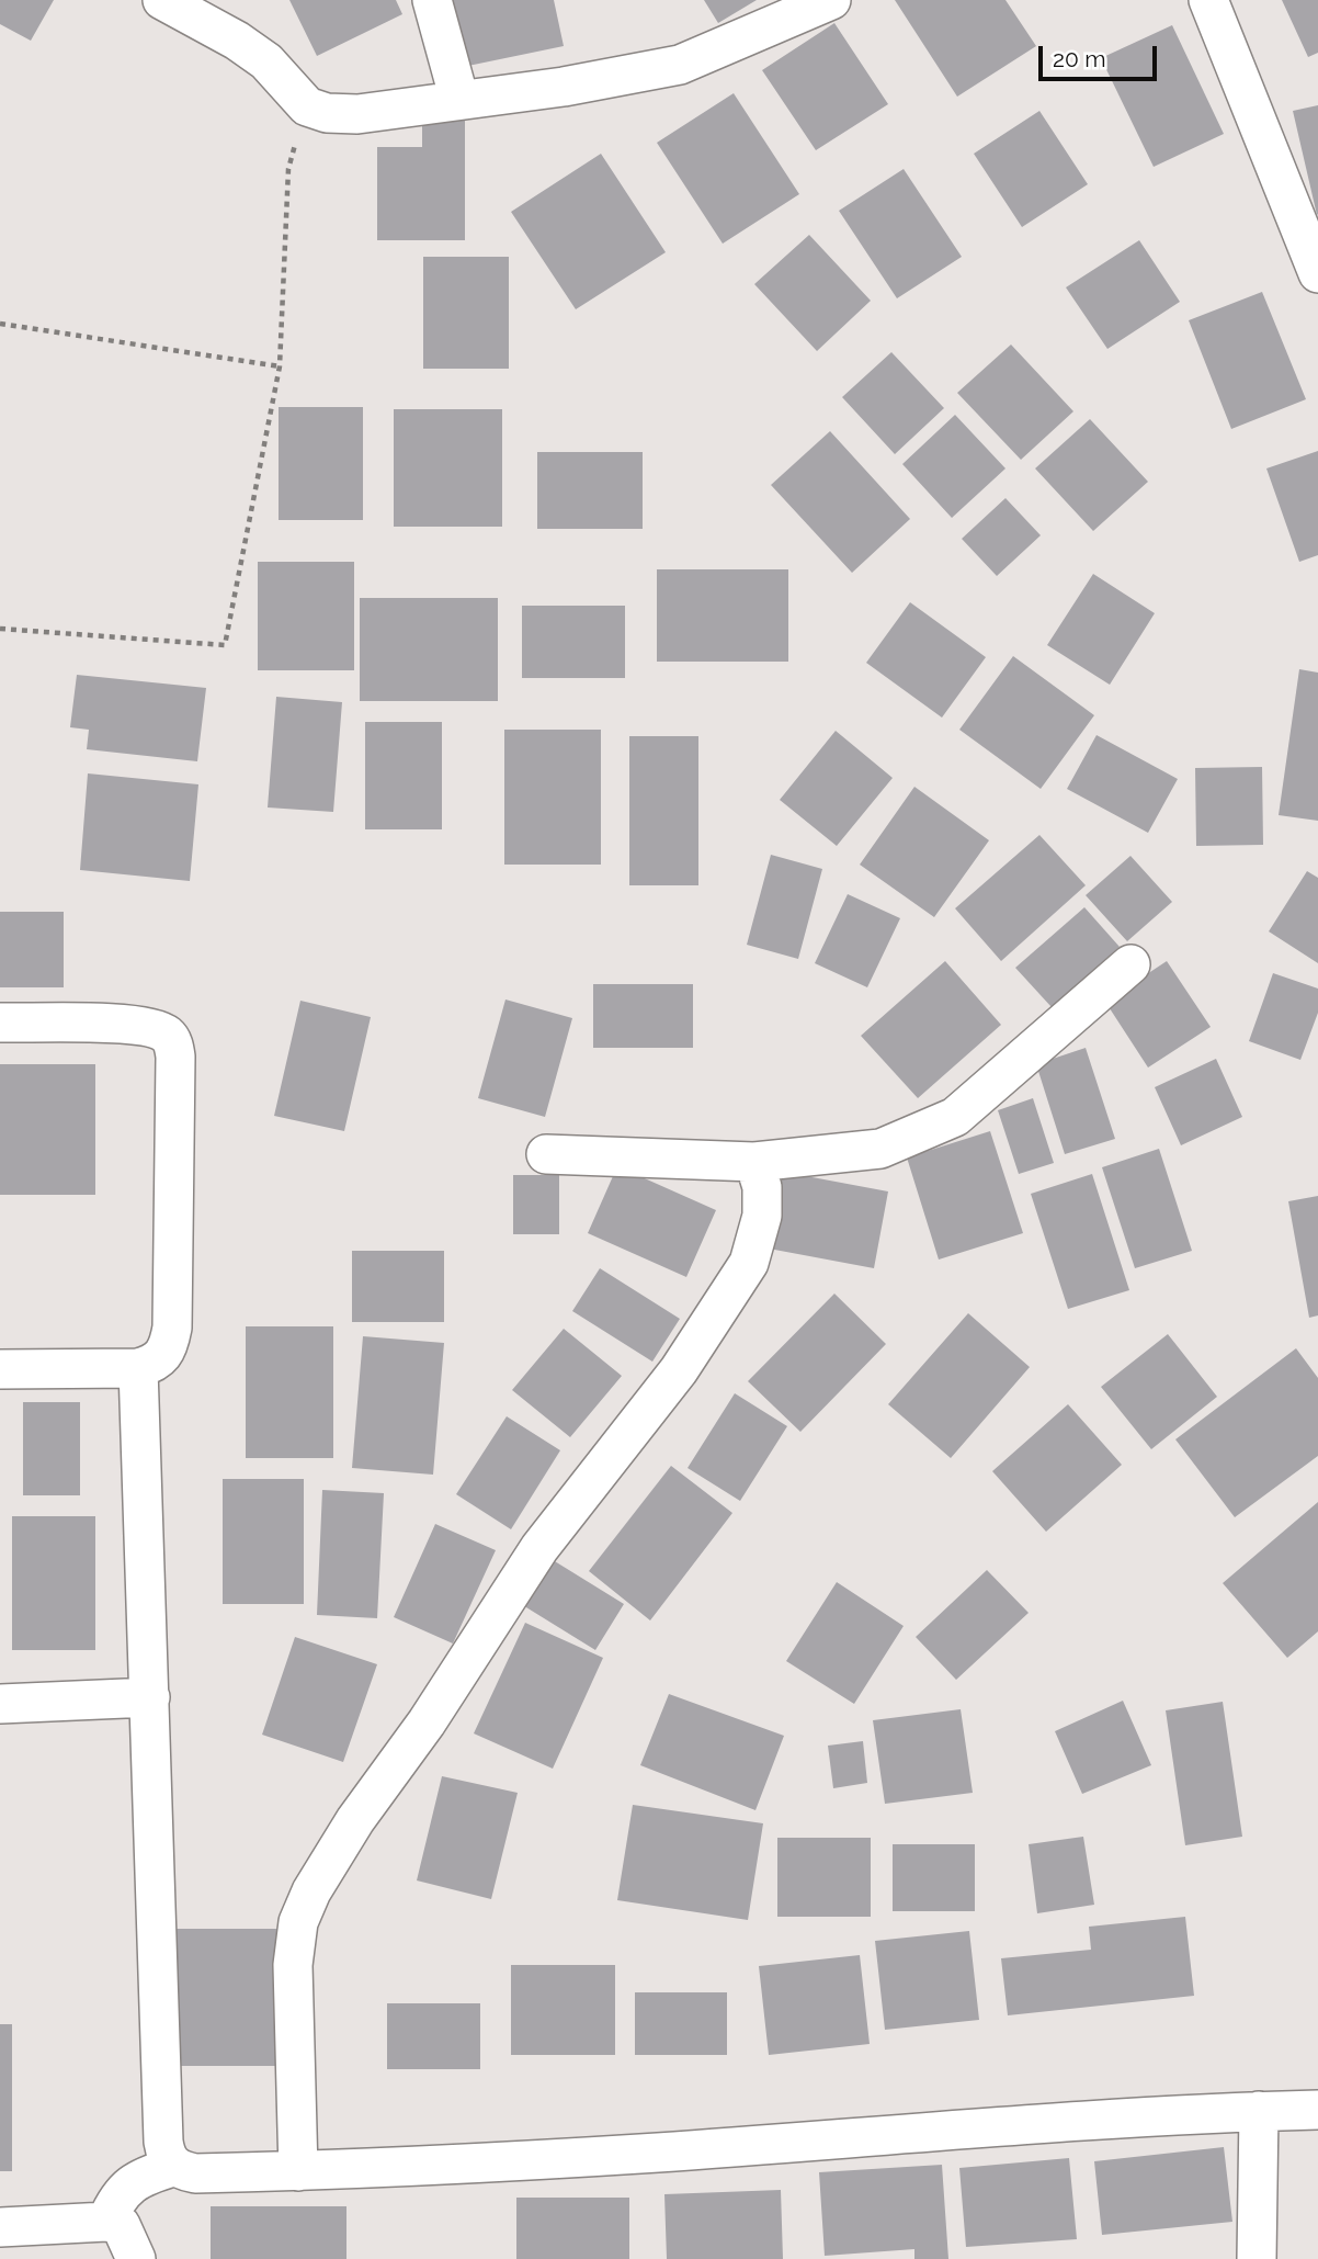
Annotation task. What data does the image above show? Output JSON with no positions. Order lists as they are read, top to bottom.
{
  "scale_bar": "20 m"
}
